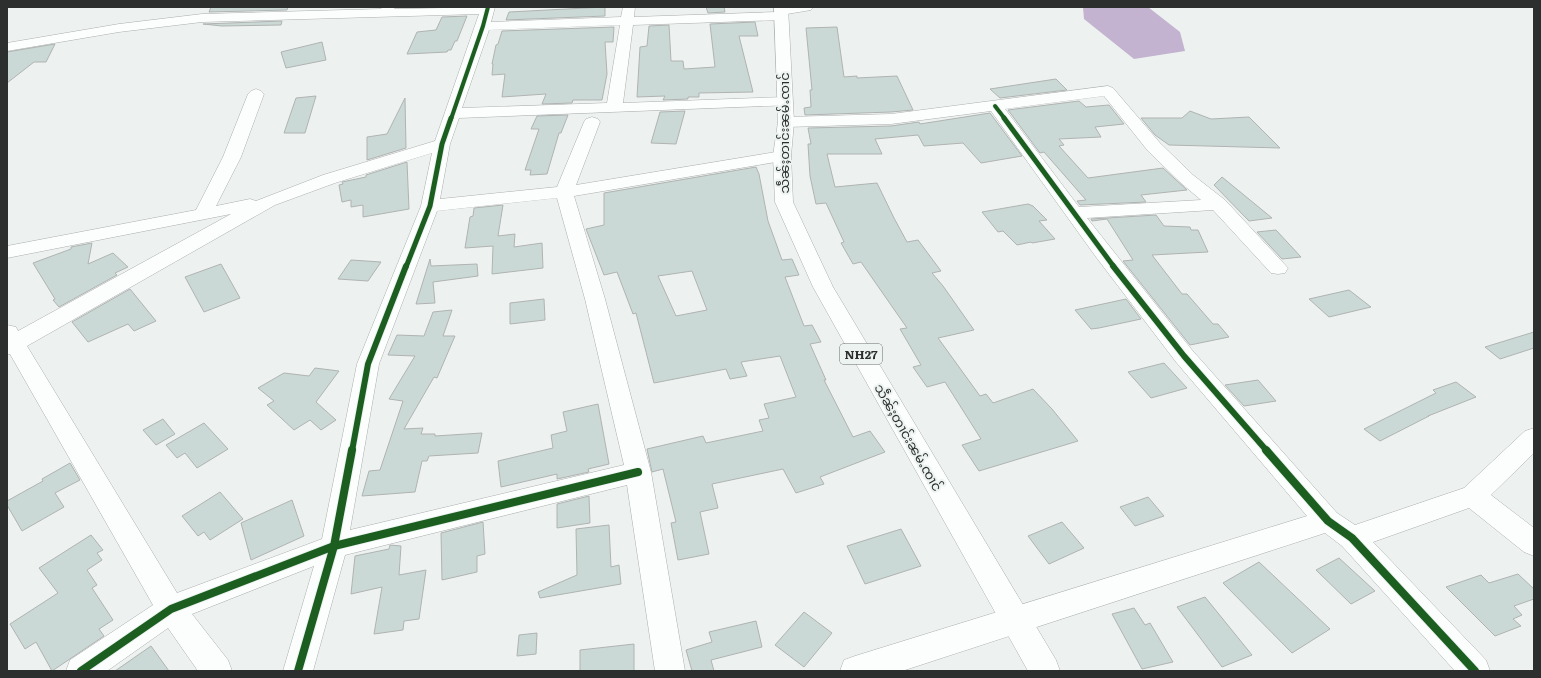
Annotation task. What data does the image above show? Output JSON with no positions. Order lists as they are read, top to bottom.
{
  "streets": {
    "main road": ["သဵၼ်ႈတၢင်းၼမ်ႉၸၢင်", "NH27"]
  }
}
